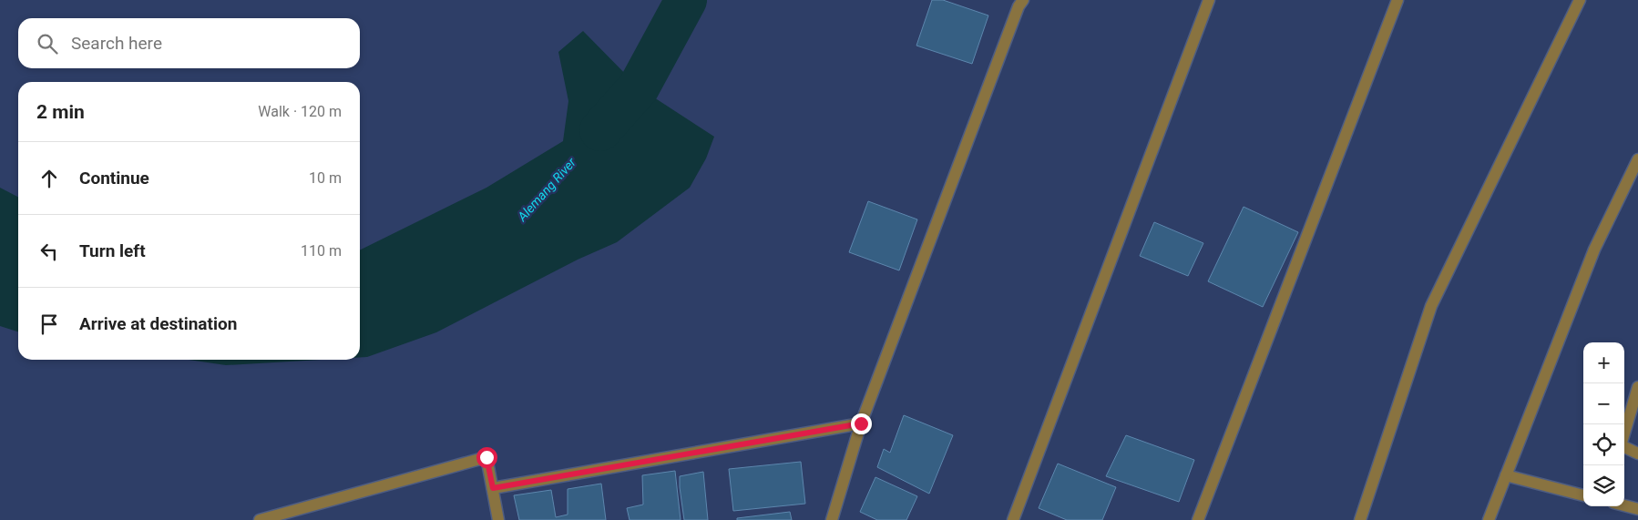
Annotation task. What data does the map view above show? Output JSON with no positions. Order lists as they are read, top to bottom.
{
  "water": ["Alemang River"],
  "page": {
    "search": "Search here",
    "heading": ["2 min", "Walk · 120 m"],
    "list": [
      ["Continue", "10 m"],
      ["Turn left", "110 m"],
      "Arrive at destination"
    ],
    "map_buttons": ["+", "−"]
  }
}
